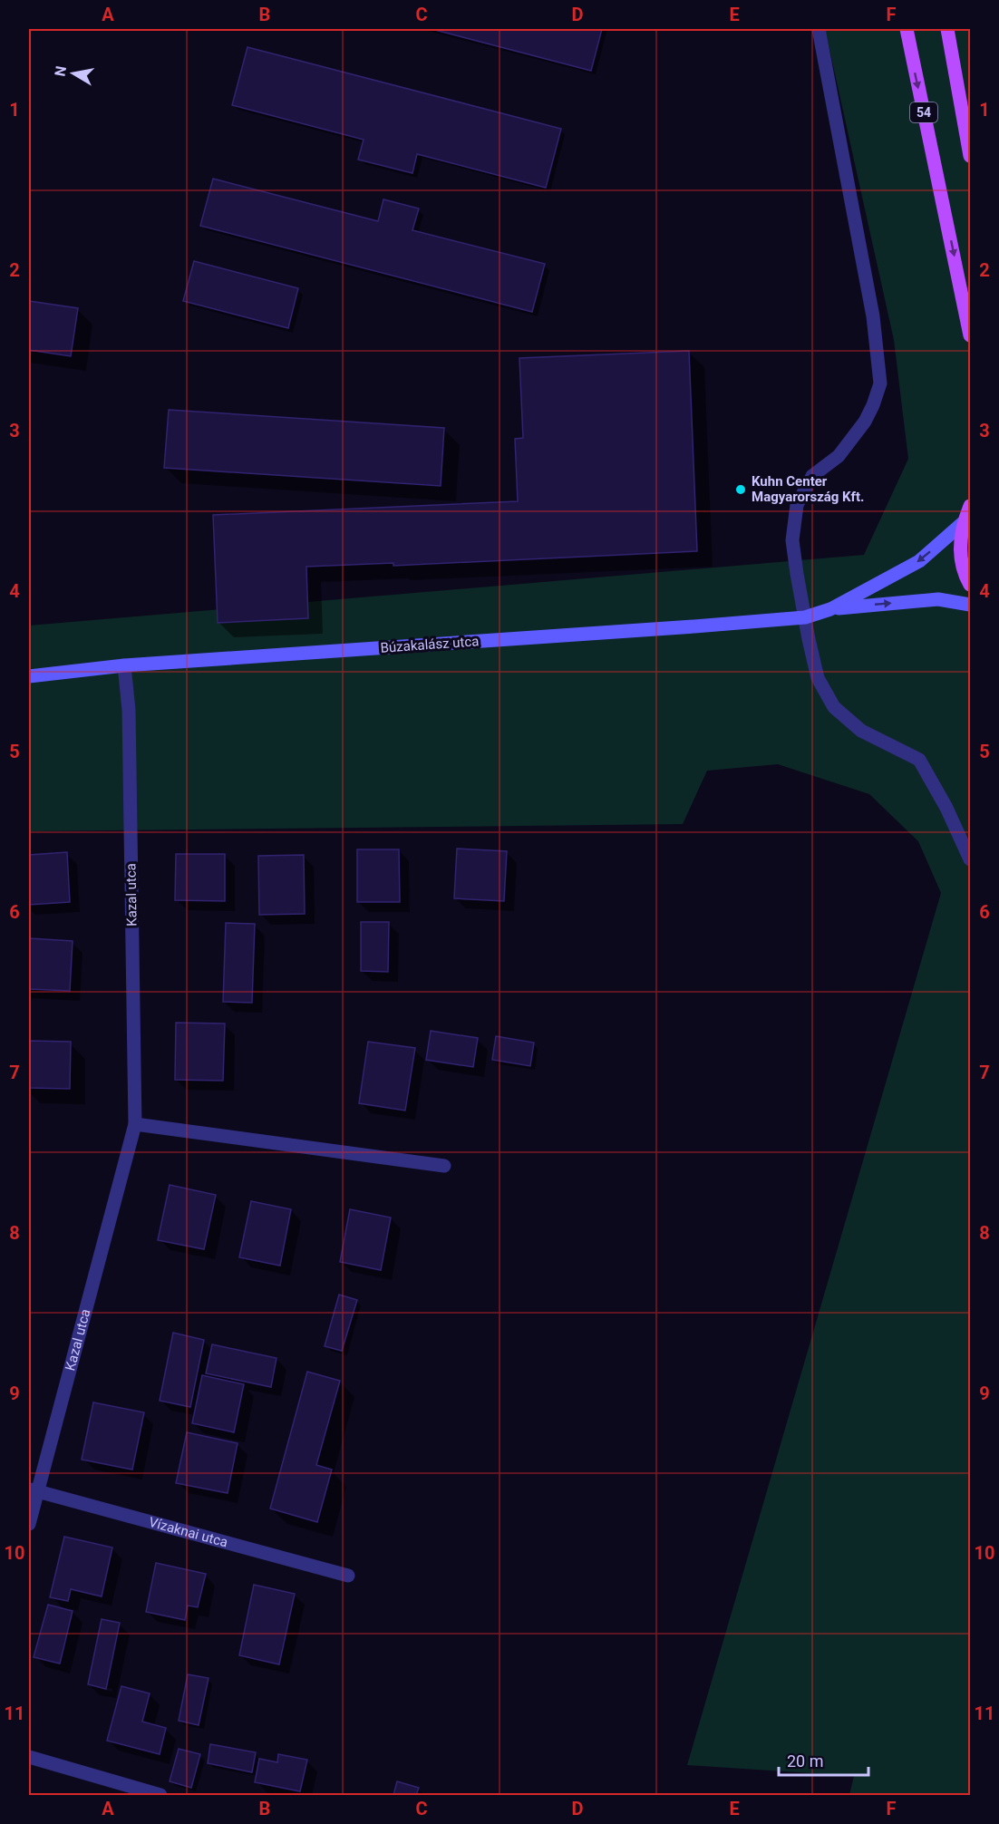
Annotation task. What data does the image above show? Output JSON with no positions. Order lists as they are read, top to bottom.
{
  "streets": {
    "main road": ["54"],
    "street": ["Búzakalász utca", "Kazal utca", "Vízaknai utca"]
  },
  "crossings": [
    ["Búzakalász utca", "Kazal utca"],
    ["Kazal utca", "Vízaknai utca"]
  ],
  "places": ["Kuhn Center Magyarország Kft."],
  "scale_bar": "20 m",
  "north": "left",
  "grid": {
    "columns": [
      "A",
      "B",
      "C",
      "D",
      "E",
      "F"
    ],
    "rows": [
      "1",
      "2",
      "3",
      "4",
      "5",
      "6",
      "7",
      "8",
      "9",
      "10",
      "11"
    ]
  }
}
